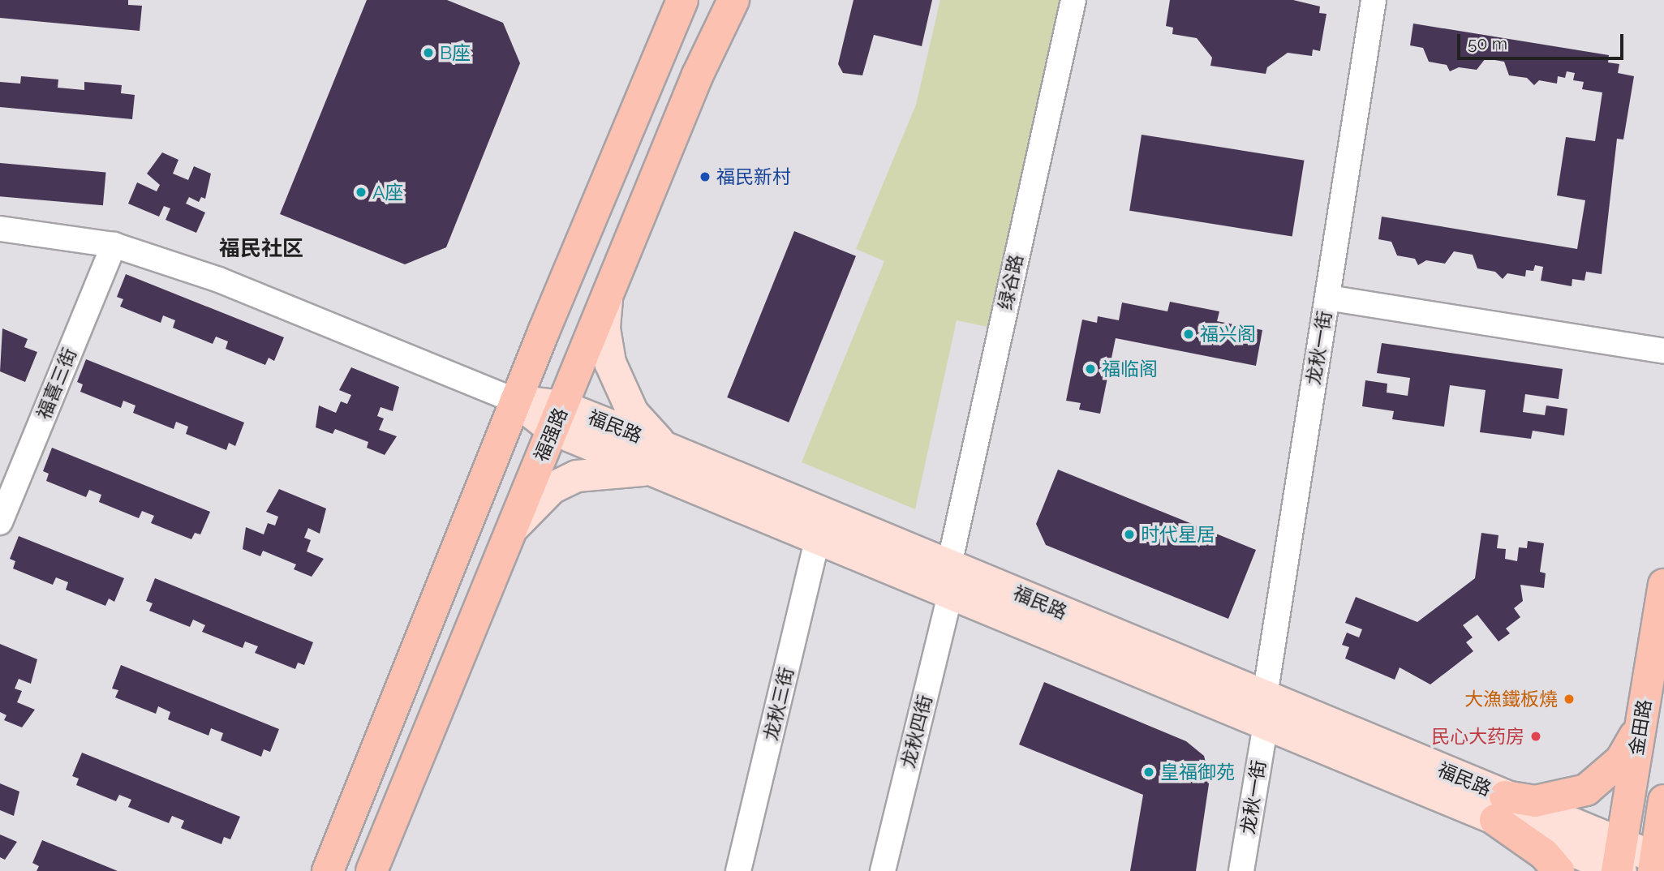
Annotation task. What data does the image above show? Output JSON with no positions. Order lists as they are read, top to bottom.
{
  "streets": {
    "main road": ["福民路", "福强路", "金田路"],
    "street": [
      "绿谷路",
      "龙秋一街",
      "福喜三街",
      "龙秋三街",
      "龙秋四街"
    ]
  },
  "crossings": [
    ["绿谷路", "福民路"],
    ["绿谷路", "龙秋四街"],
    ["龙秋一街", "福民路"],
    ["福民路", "福强路"],
    ["福民路", "龙秋三街"],
    ["福民路", "金田路"],
    ["福民路", "龙秋四街"]
  ],
  "districts": ["福民社区"],
  "places": [
    "B座",
    "福民新村",
    "A座",
    "福兴阁",
    "福临阁",
    "时代星居",
    "大漁鐵板燒",
    "民心大药房",
    "皇福御苑"
  ],
  "scale_bar": "50 m"
}
